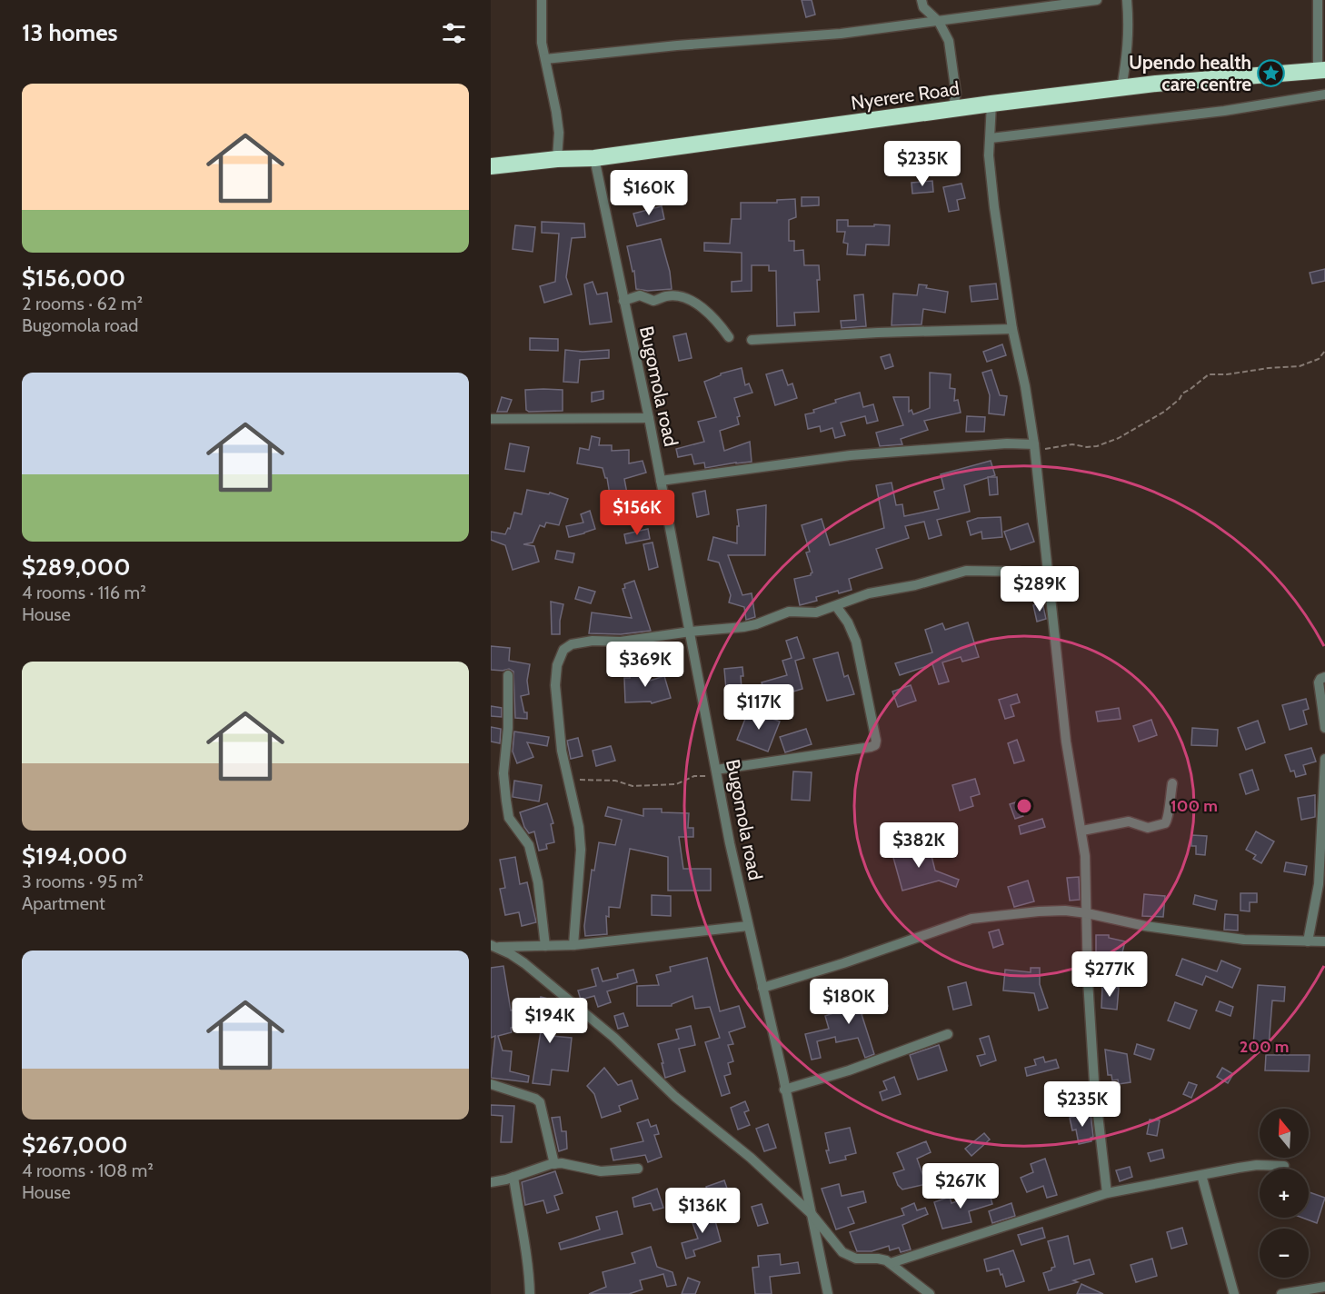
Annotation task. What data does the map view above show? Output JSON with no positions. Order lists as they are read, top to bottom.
{
  "streets": {
    "highway": ["Nyerere Road"],
    "street": ["Bugomola road"]
  },
  "crossings": [
    ["Nyerere Road", "Bugomola road"]
  ],
  "places": {
    "place": ["Upendo health care centre"]
  },
  "north": "top",
  "page": {
    "heading": "13 homes",
    "list": [
      {
        "name": "$156,000",
        "note": "2 rooms · 62 m² · Bugomola road"
      },
      {
        "name": "$289,000",
        "note": "4 rooms · 116 m² · House"
      },
      {
        "name": "$194,000",
        "note": "3 rooms · 95 m² · Apartment"
      },
      {
        "name": "$267,000",
        "note": "4 rooms · 108 m² · House"
      }
    ],
    "price": [
      "$235K",
      "$160K",
      "$156K",
      "$289K",
      "$369K",
      "$117K",
      "$382K",
      "$277K",
      "$180K",
      "$194K",
      "$235K",
      "$267K",
      "$136K"
    ],
    "map_buttons": ["+", "−"]
  },
  "rings": ["100 m", "200 m"]
}
